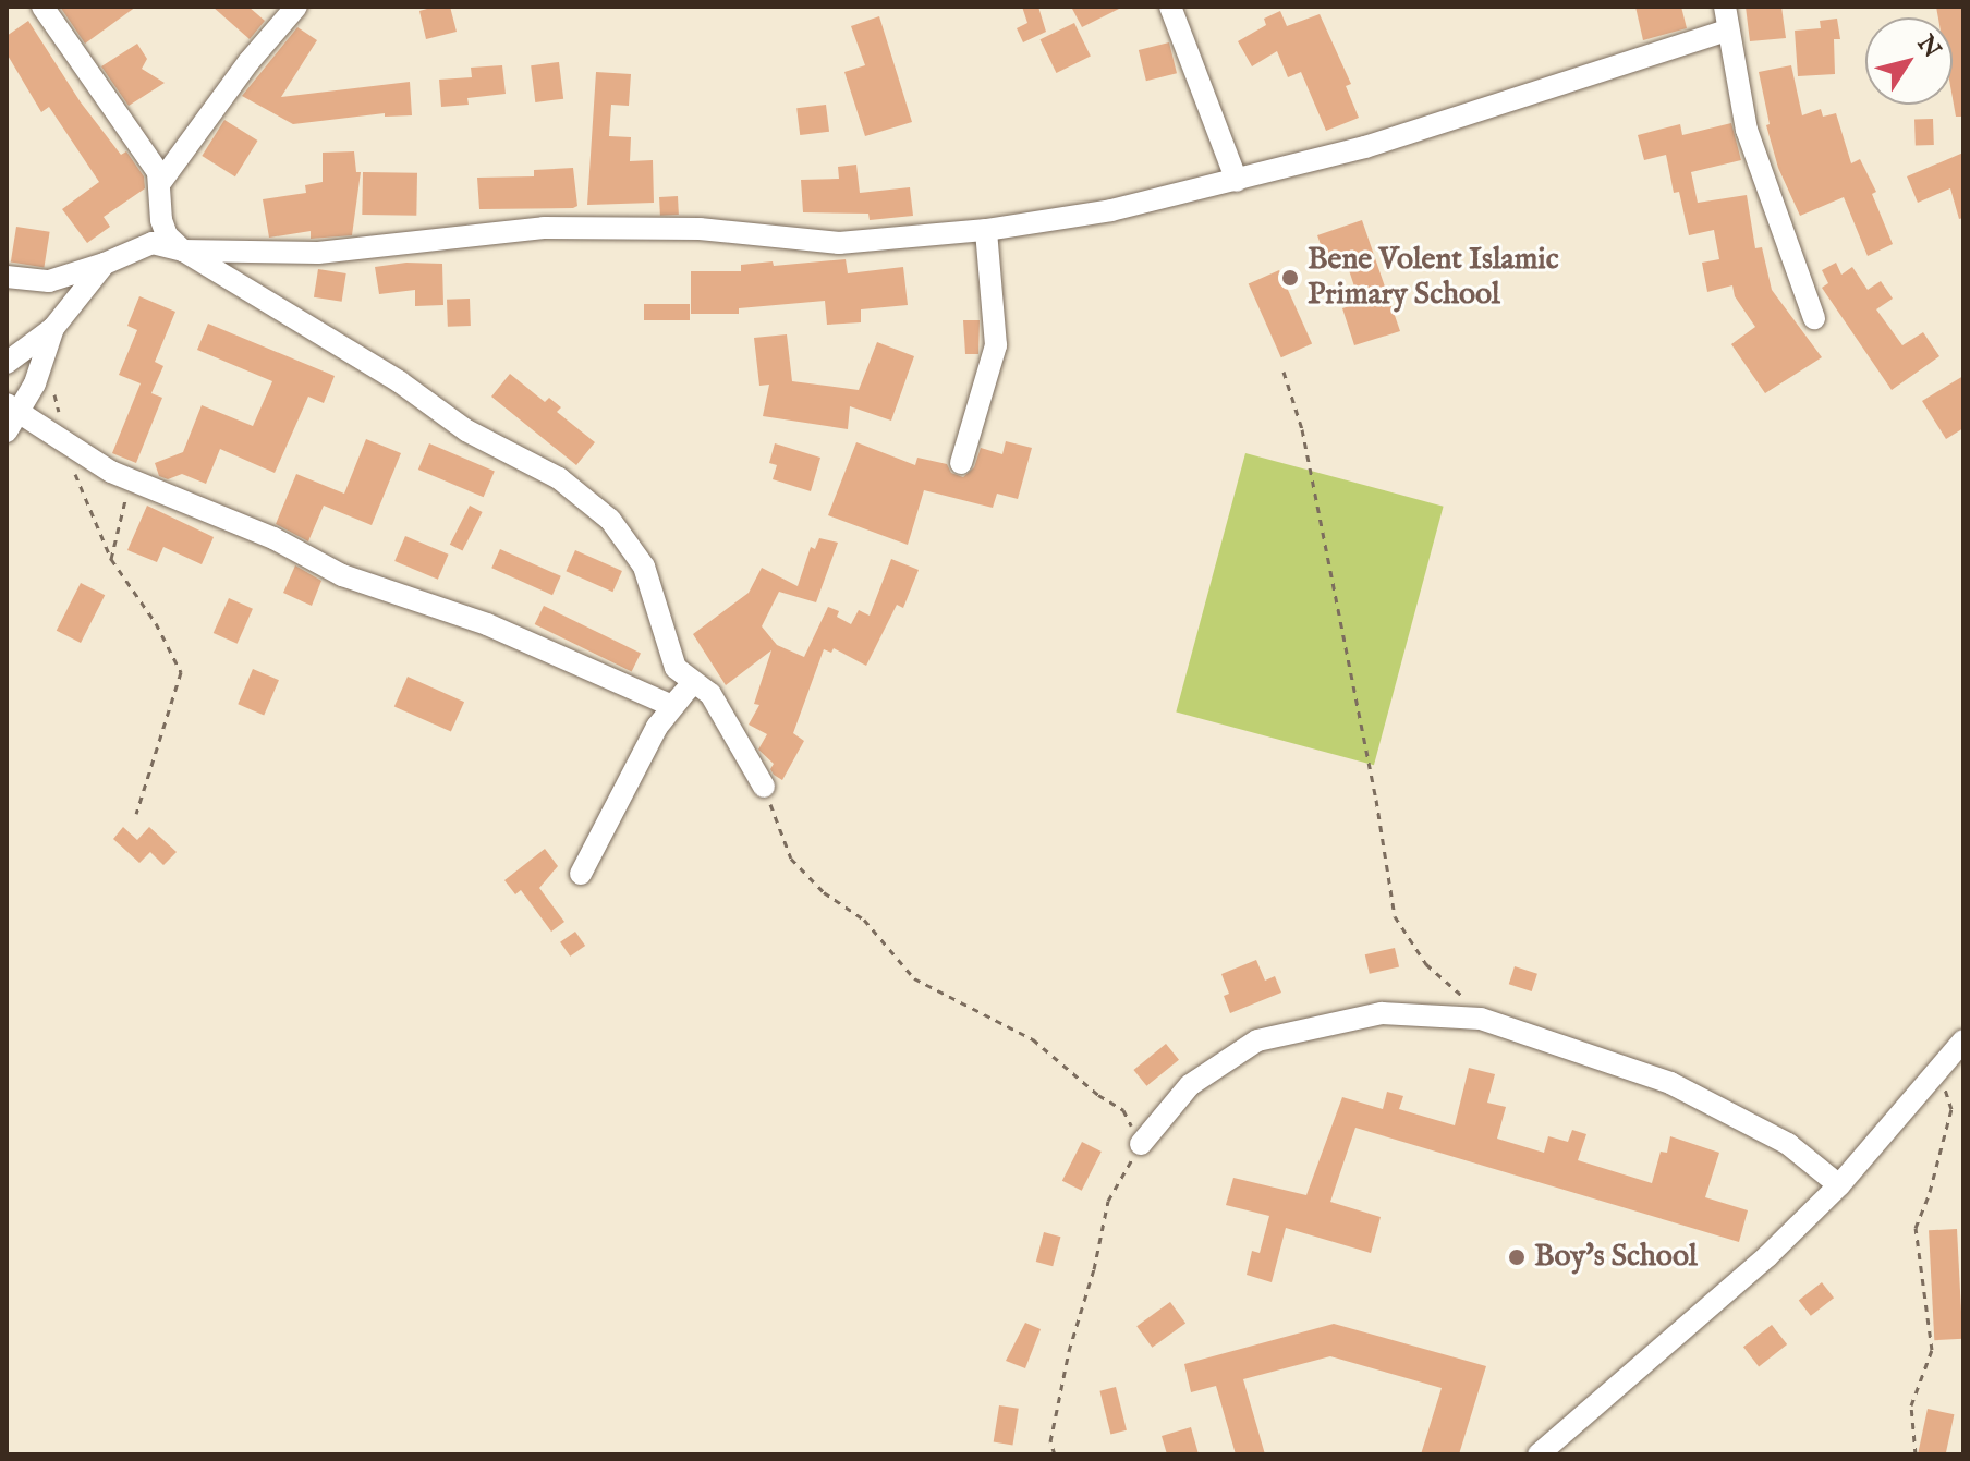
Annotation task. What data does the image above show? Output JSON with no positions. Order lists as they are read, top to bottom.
{
  "places": ["Bene Volent Islamic Primary School", "Boy's School"],
  "north": "top right"
}
